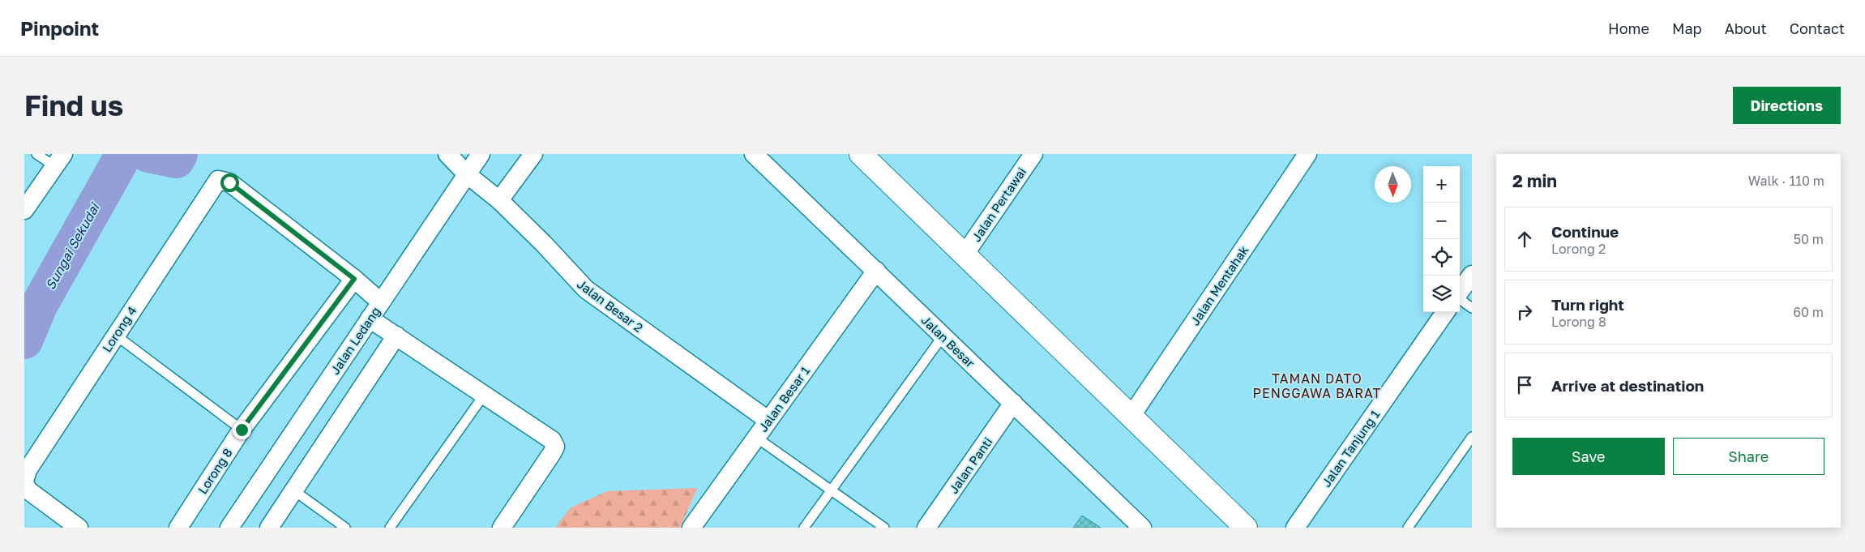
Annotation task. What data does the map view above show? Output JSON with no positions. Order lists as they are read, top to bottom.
{
  "streets": {
    "street": [
      "Jalan Pertawai",
      "Jalan Mentahak",
      "Jalan Besar 2",
      "Lorong 4",
      "Jalan Ledang",
      "Jalan Besar",
      "Jalan Besar 1",
      "Jalan Tanjung 1",
      "Jalan Panti",
      "Lorong 8"
    ]
  },
  "crossings": [
    ["Jalan Besar 2", "Jalan Ledang"],
    ["Jalan Besar 2", "Jalan Besar 1"],
    ["Lorong 4", "Lorong 8"],
    ["Jalan Besar", "Jalan Besar 1"],
    ["Jalan Besar", "Jalan Panti"]
  ],
  "districts": ["TAMAN DATO PENGGAWA BARAT"],
  "water": ["Sungai Sekudai"],
  "north": "bottom",
  "page": {
    "header": "Pinpoint",
    "nav": [
      "Home",
      "Map",
      "About",
      "Contact"
    ],
    "buttons": [
      "Directions",
      ["Save", "Share"]
    ],
    "title": "Find us",
    "heading": ["2 min", "Walk · 110 m"],
    "map_buttons": ["+", "−"],
    "list": [
      ["Continue", "Lorong 2", "50 m"],
      ["Turn right", "Lorong 8", "60 m"],
      "Arrive at destination"
    ]
  }
}
